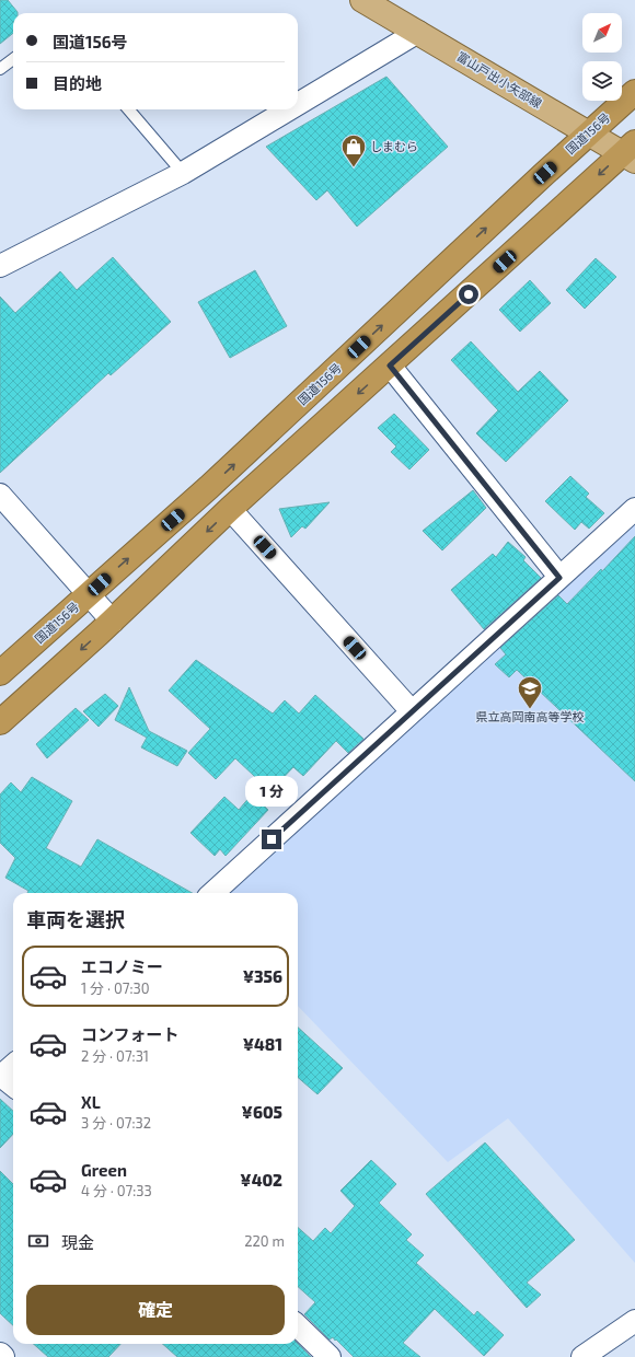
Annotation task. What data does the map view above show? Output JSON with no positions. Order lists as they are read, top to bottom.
{
  "streets": {
    "highway": ["国道156号"],
    "main road": ["富山戸出小矢部線"]
  },
  "crossings": [
    ["富山戸出小矢部線", "国道156号"]
  ],
  "places": {
    "shop": ["しまむら"],
    "school or university": ["県立高岡南高等学校"]
  },
  "north": "top right",
  "page": {
    "banner": ["国道156号", "目的地"],
    "bubble": "1 分",
    "heading": "車両を選択",
    "list": [
      {
        "name": "エコノミー",
        "note": "1 分 · 07:30",
        "value": "¥356"
      },
      {
        "name": "コンフォート",
        "note": "2 分 · 07:31",
        "value": "¥481"
      },
      {
        "name": "XL",
        "note": "3 分 · 07:32",
        "value": "¥605"
      },
      {
        "name": "Green",
        "note": "4 分 · 07:33",
        "value": "¥402"
      }
    ],
    "pay": ["現金", "220 m"],
    "buttons": "確定"
  }
}
